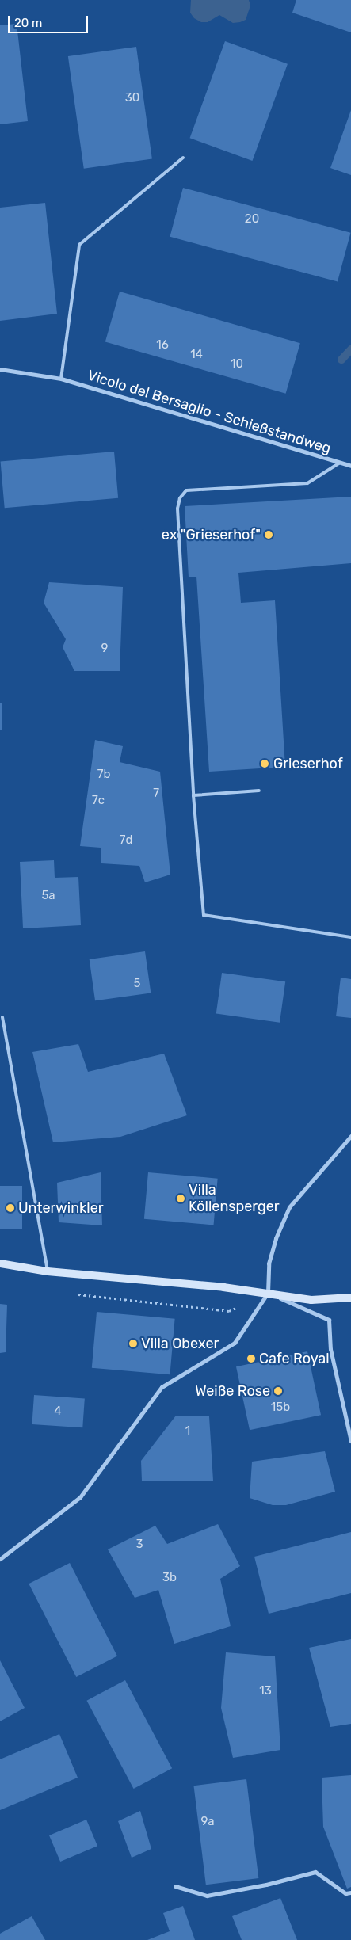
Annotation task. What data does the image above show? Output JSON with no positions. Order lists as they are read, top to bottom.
{
  "streets": {
    "street": ["Vicolo del Bersaglio - Schießstandweg"]
  },
  "places": [
    "ex \"Grieserhof\"",
    "Grieserhof",
    "Villa Köllensperger",
    "Unterwinkler",
    "Villa Obexer",
    "Cafe Royal",
    "Weiße Rose"
  ],
  "house_numbers": [
    "30",
    "20",
    "16",
    "14",
    "10",
    "9",
    "7b",
    "7",
    "7c",
    "7d",
    "5a",
    "5",
    "15b",
    "4",
    "1",
    "3",
    "3b",
    "13",
    "9a"
  ],
  "scale_bar": "20 m"
}
